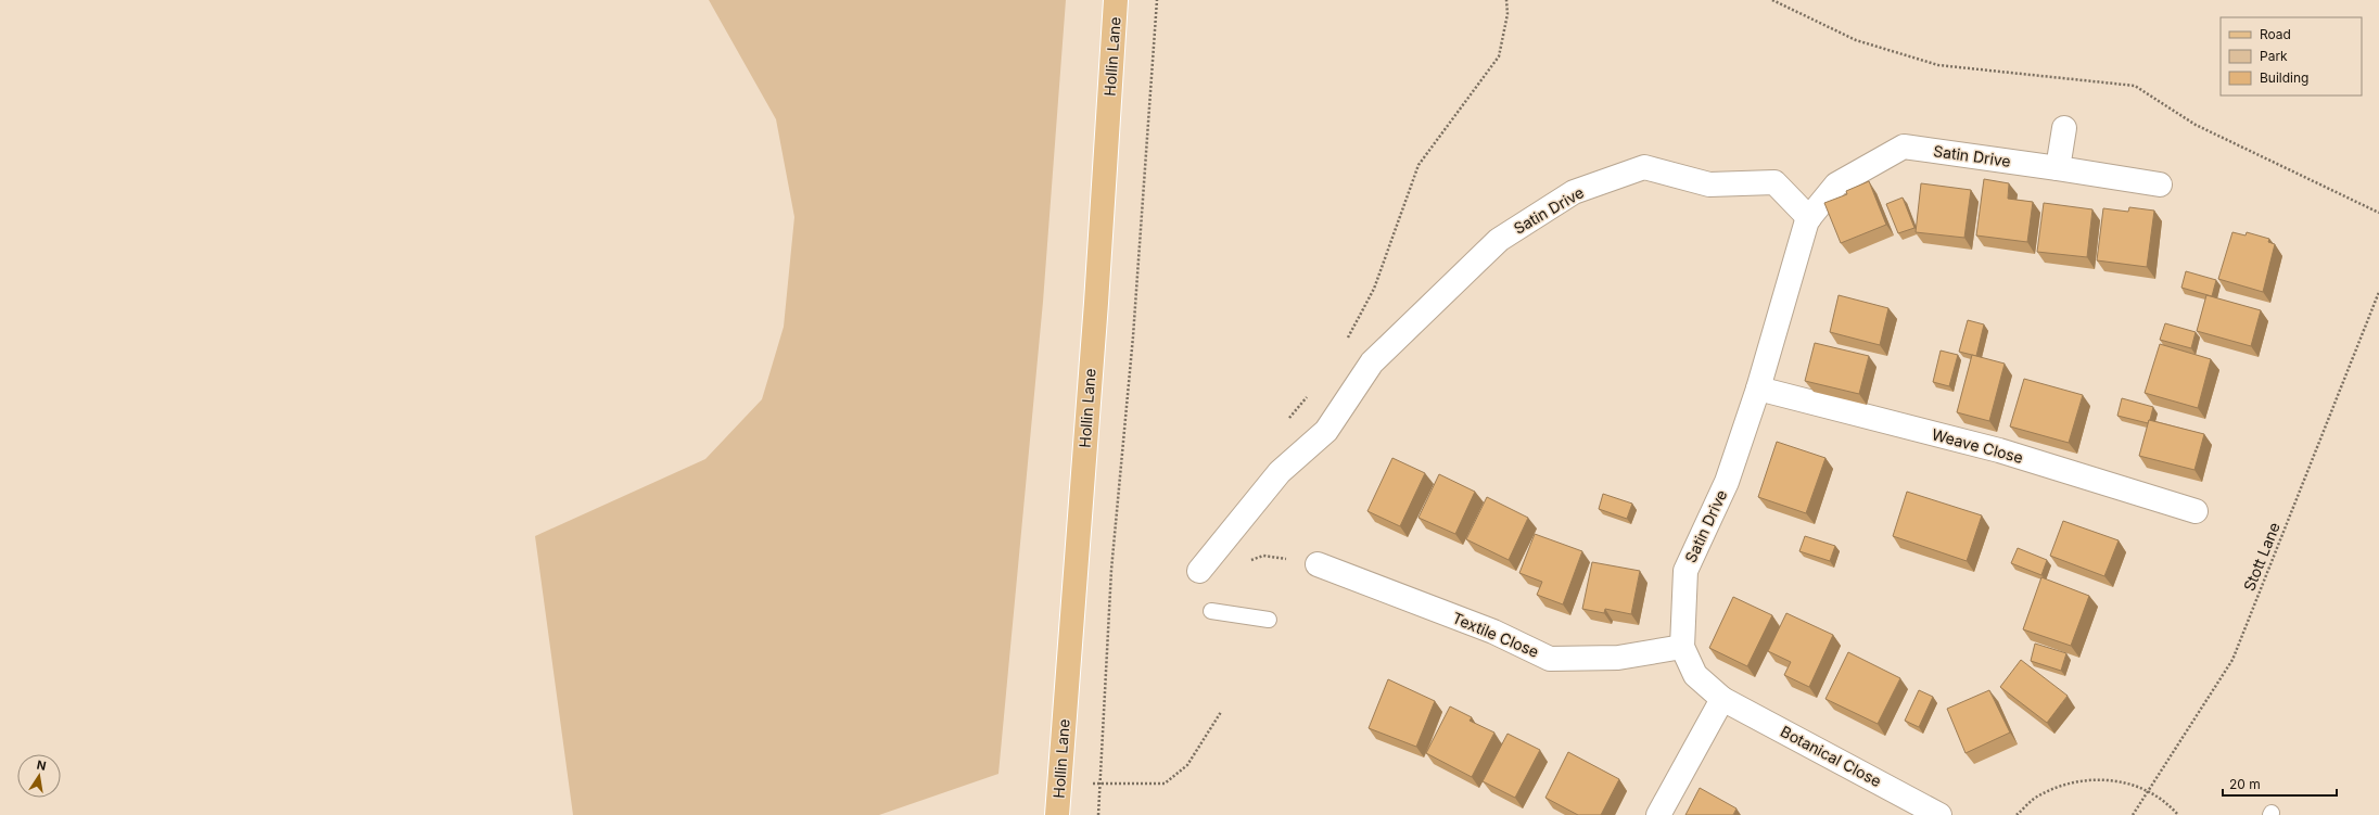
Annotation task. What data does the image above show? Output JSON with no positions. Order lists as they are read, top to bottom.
{
  "streets": {
    "main road": ["Hollin Lane"],
    "street": [
      "Satin Drive",
      "Weave Close",
      "Textile Close",
      "Botanical Close"
    ],
    "path": ["Stott Lane"]
  },
  "crossings": [
    ["Satin Drive", "Weave Close"],
    ["Satin Drive", "Textile Close"],
    ["Satin Drive", "Botanical Close"]
  ],
  "legend": ["Road", "Park", "Building"],
  "scale_bar": "20 m",
  "north": "top"
}
